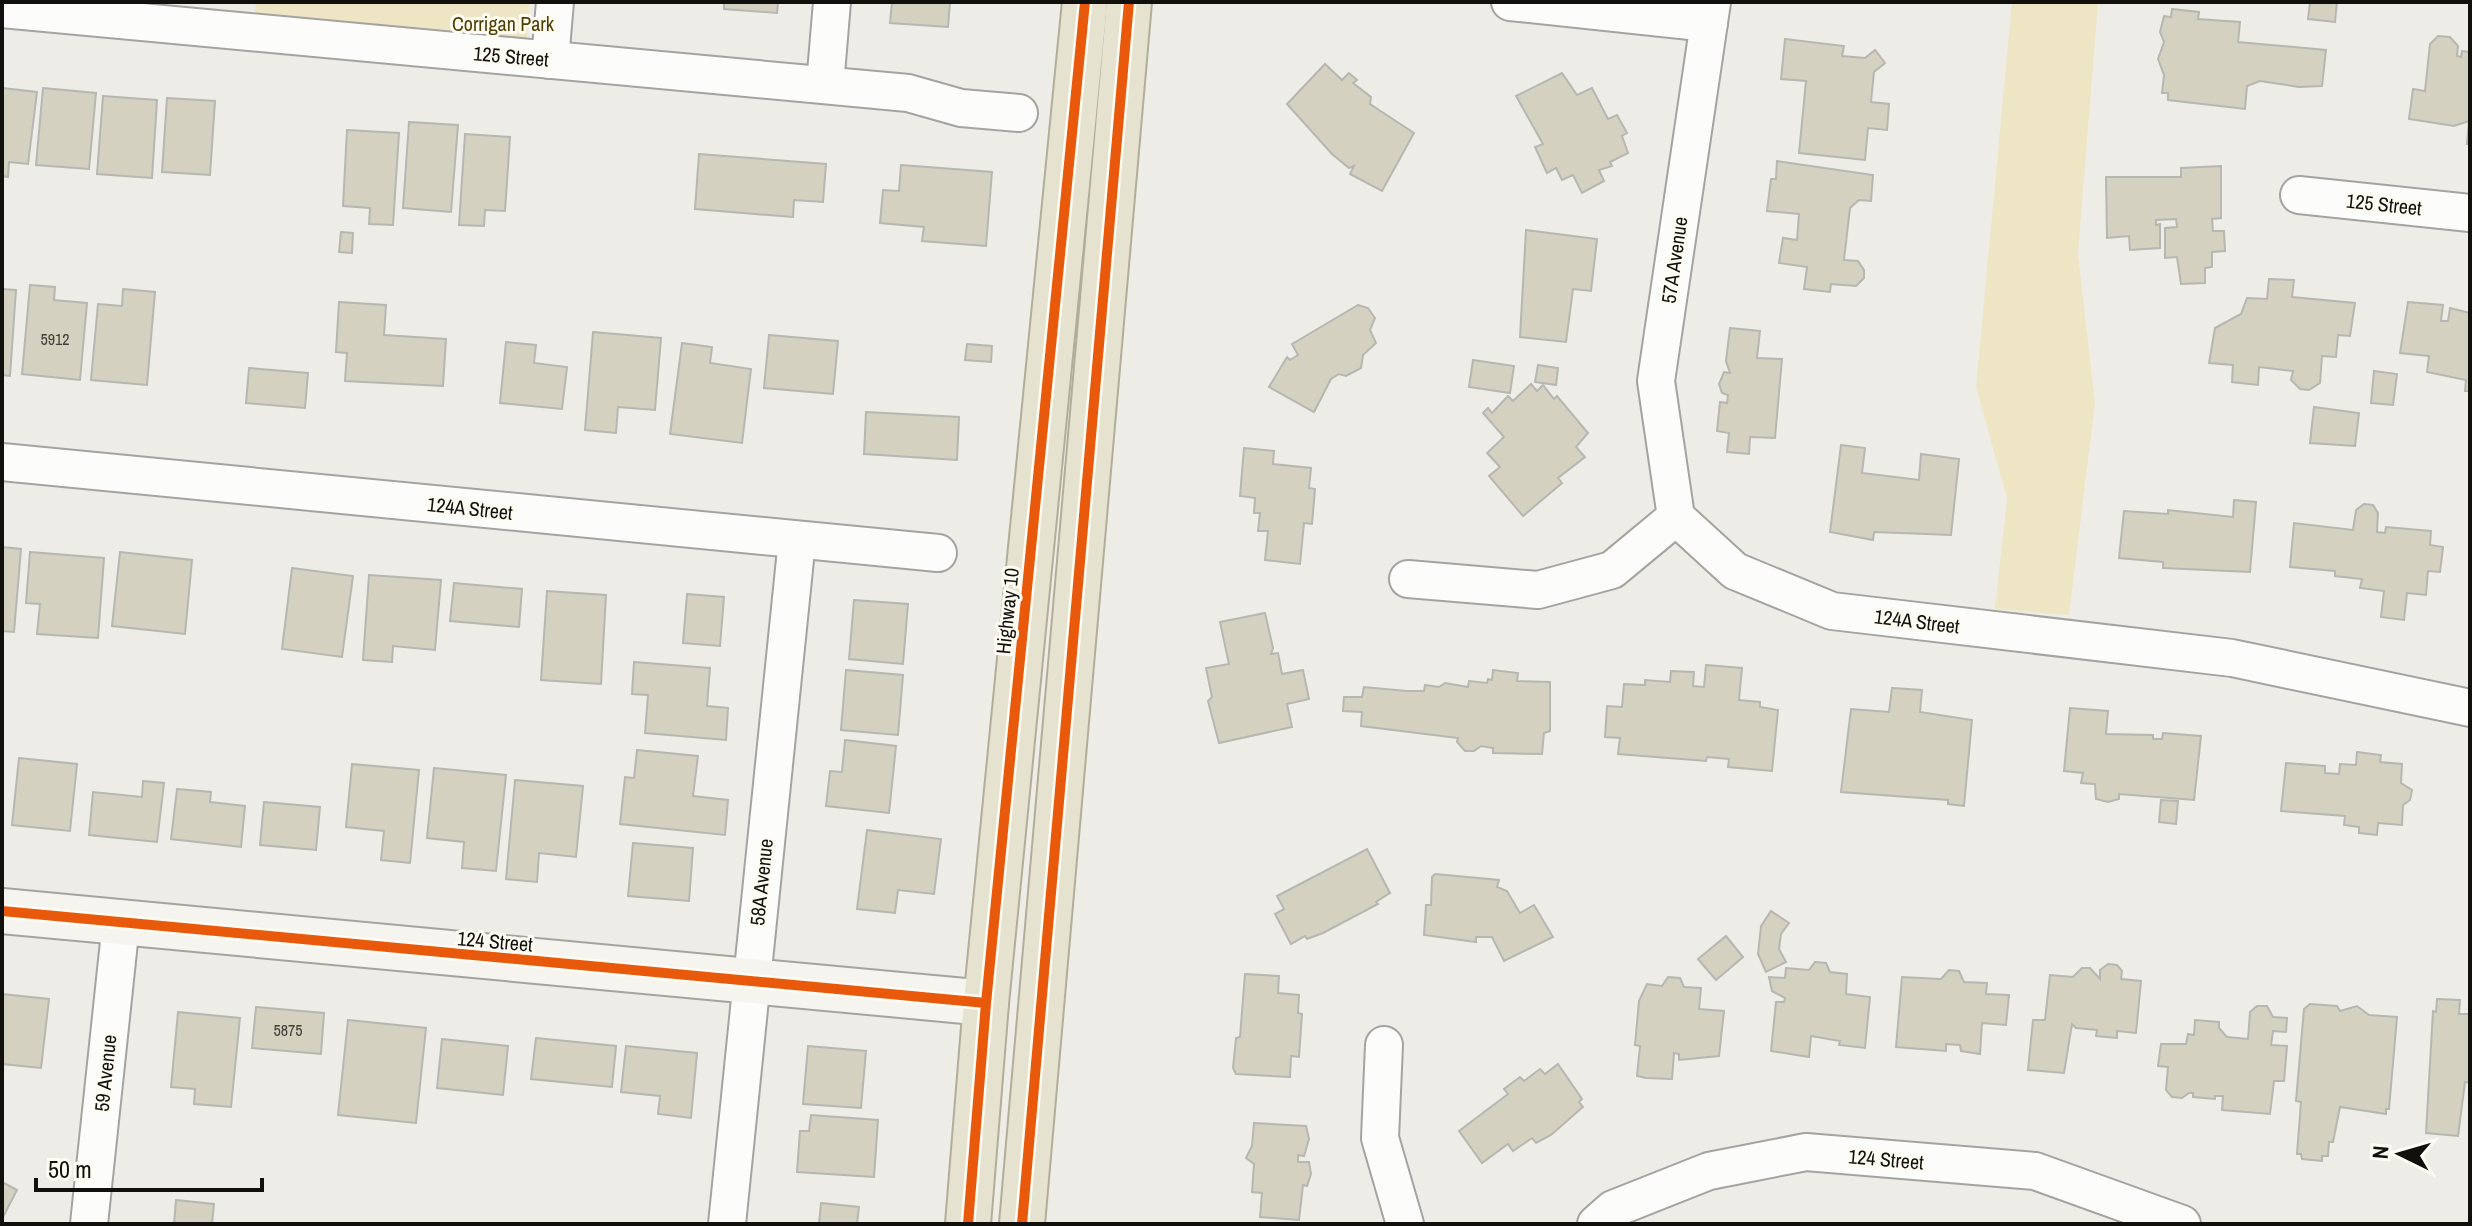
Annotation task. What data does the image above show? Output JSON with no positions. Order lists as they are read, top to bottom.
{
  "streets": {
    "highway": ["Highway 10"],
    "street": [
      "125 Street",
      "57A Avenue",
      "124A Street",
      "58A Avenue",
      "124 Street",
      "59 Avenue"
    ]
  },
  "crossings": [
    ["57A Avenue", "124A Street"],
    ["124A Street", "58A Avenue"],
    ["Highway 10", "124 Street"],
    ["58A Avenue", "124 Street"],
    ["124 Street", "59 Avenue"]
  ],
  "parks": ["Corrigan Park"],
  "house_numbers": ["5912", "5875"],
  "scale_bar": "50 m",
  "north": "left"
}
